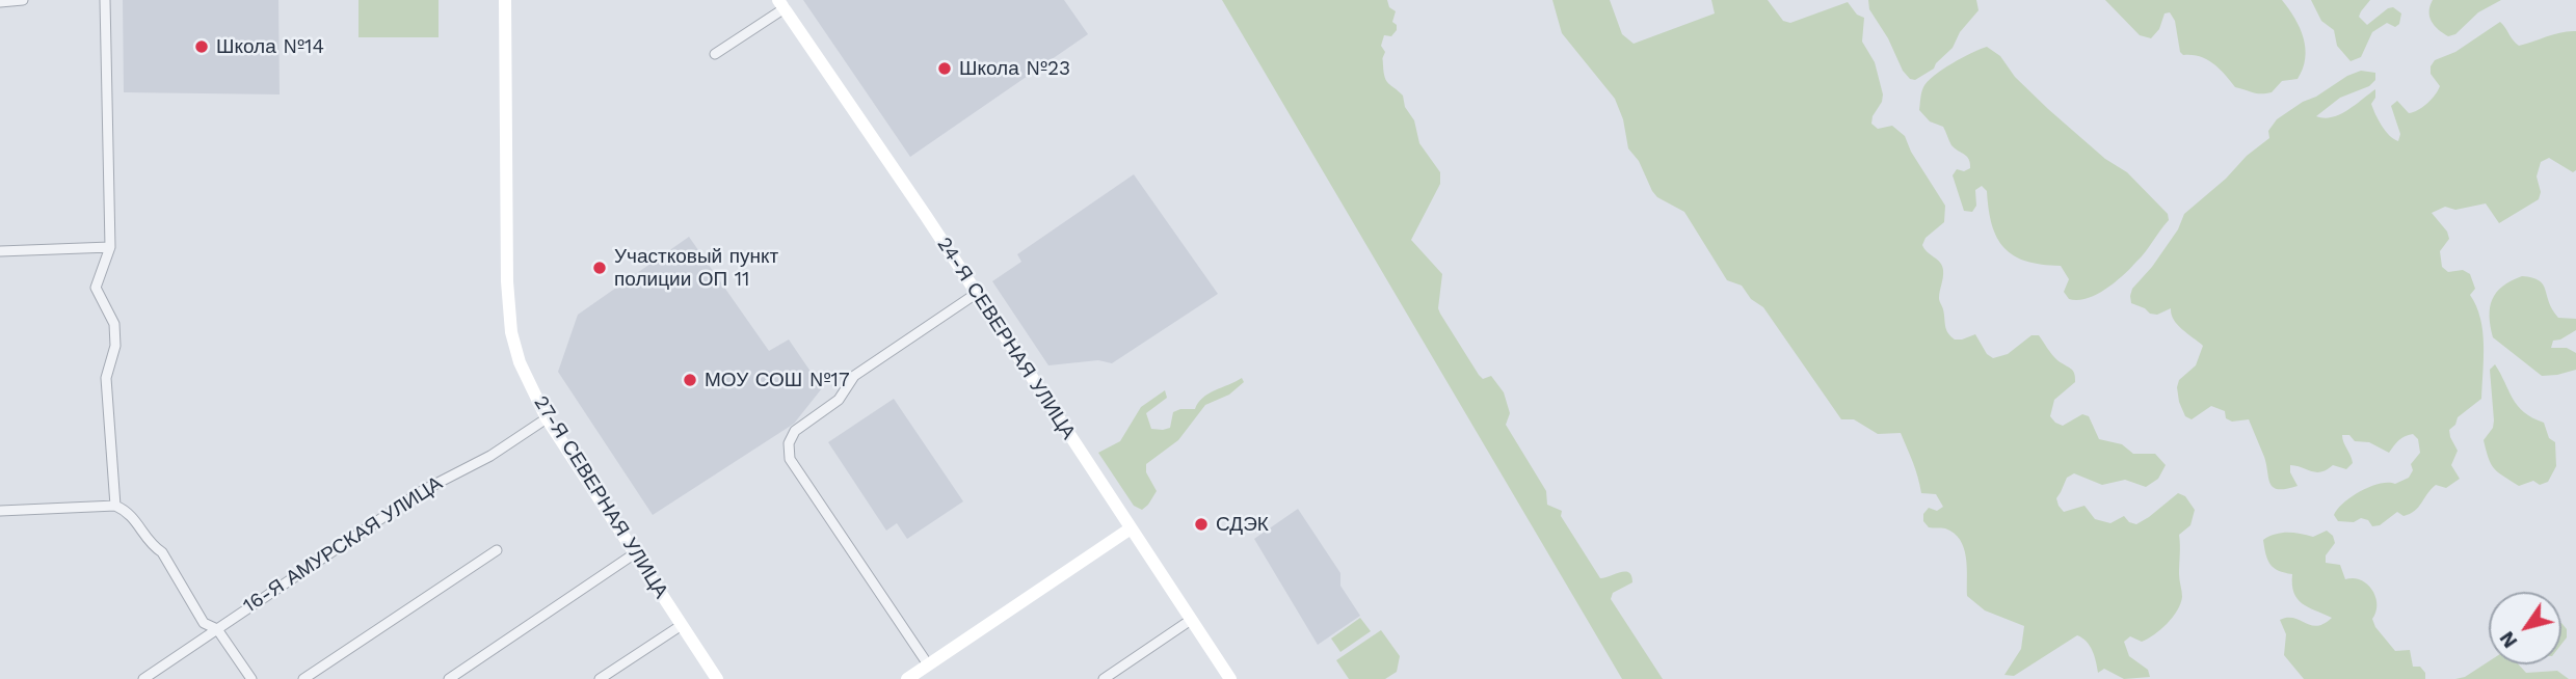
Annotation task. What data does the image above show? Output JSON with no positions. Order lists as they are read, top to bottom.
{
  "streets": {
    "street": ["24-Я СЕВЕРНАЯ УЛИЦА", "27-Я СЕВЕРНАЯ УЛИЦА", "16-Я АМУРСКАЯ УЛИЦА"]
  },
  "crossings": [
    ["27-Я СЕВЕРНАЯ УЛИЦА", "16-Я АМУРСКАЯ УЛИЦА"]
  ],
  "places": [
    "Школа №14",
    "Школа №23",
    "Участковый пункт полиции ОП 11",
    "МОУ СОШ №17",
    "СДЭК"
  ],
  "north": "bottom left"
}
